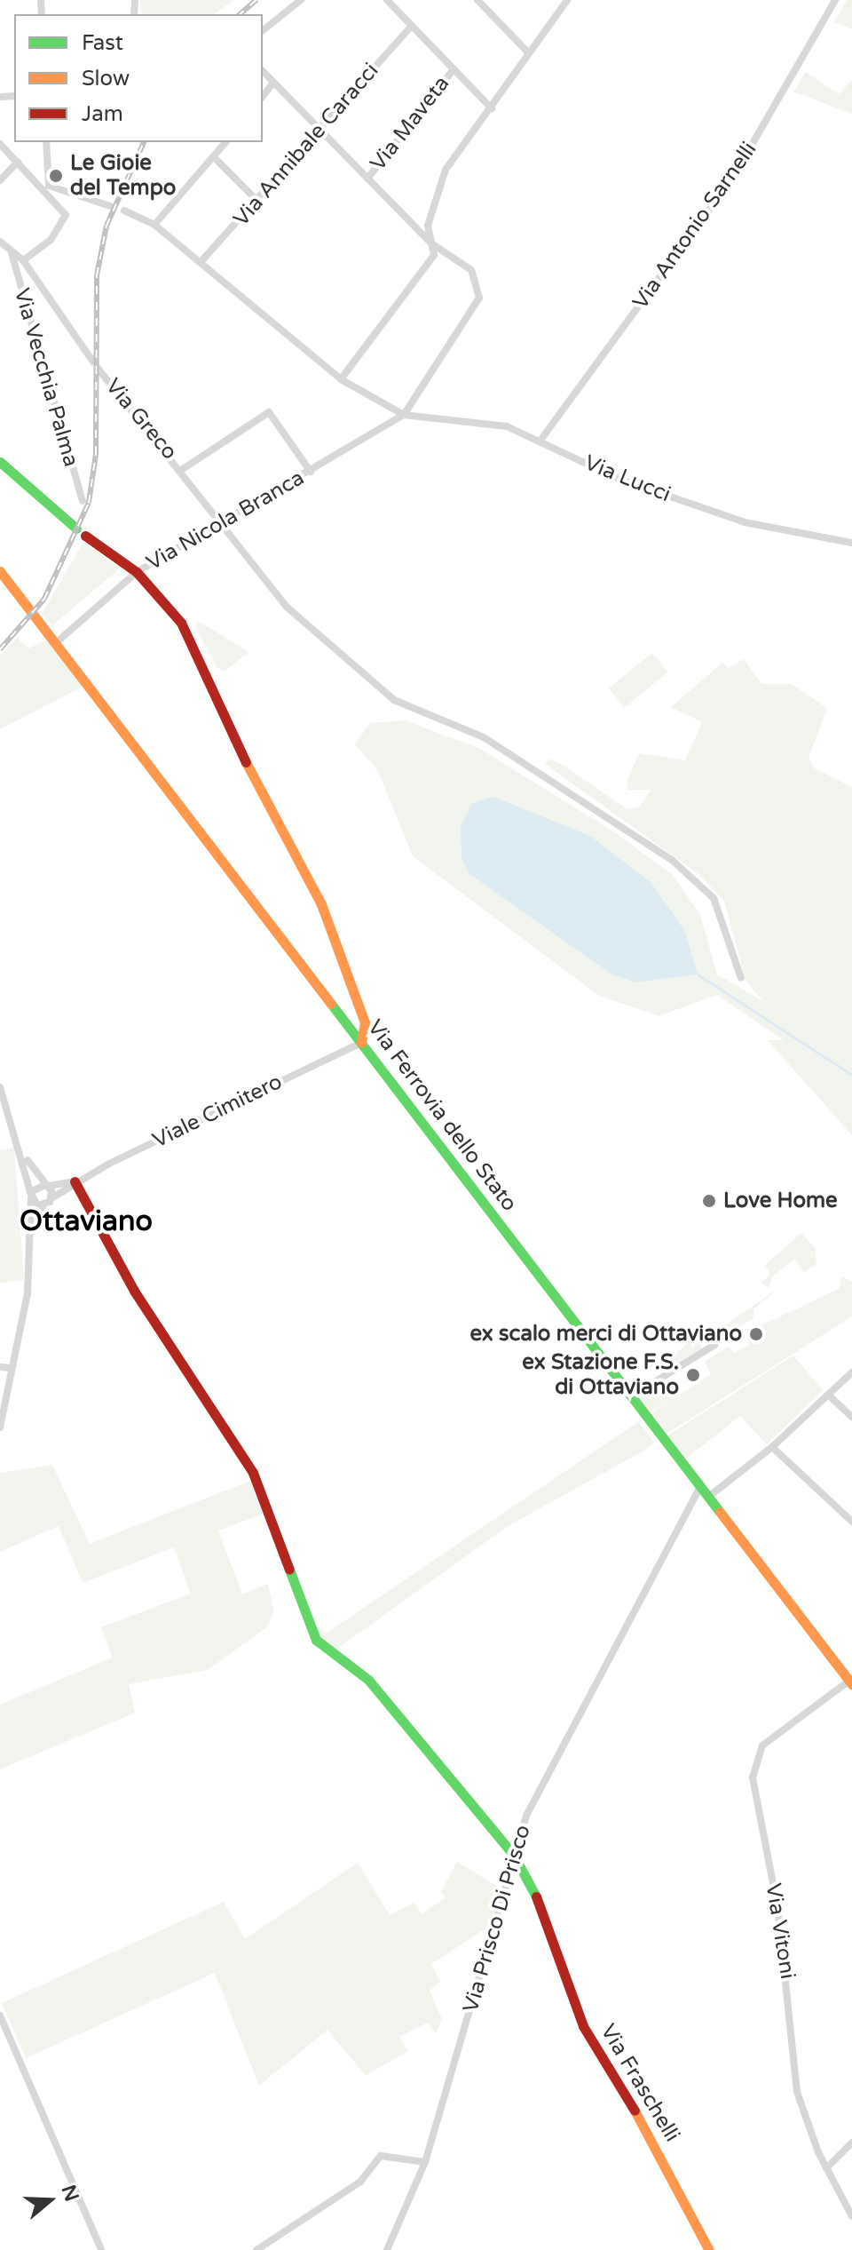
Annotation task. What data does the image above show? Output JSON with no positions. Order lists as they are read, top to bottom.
{
  "streets": {
    "main road": ["Via Ferrovia dello Stato", "Via Fraschelli"],
    "street": [
      "Via Maveta",
      "Via Annibale Caracci",
      "Via Antonio Sarnelli",
      "Via Vecchia Palma",
      "Via Greco",
      "Via Lucci",
      "Via Nicola Branca",
      "Viale Cimitero",
      "Via Prisco Di Prisco",
      "Via Vitoni"
    ]
  },
  "crossings": [
    ["Via Maveta", "Via Annibale Caracci"],
    ["Via Maveta", "Via Lucci"],
    ["Via Maveta", "Via Nicola Branca"],
    ["Via Antonio Sarnelli", "Via Lucci"],
    ["Via Greco", "Via Nicola Branca"],
    ["Via Lucci", "Via Nicola Branca"],
    ["Via Nicola Branca", "Via Ferrovia dello Stato"],
    ["Viale Cimitero", "Via Ferrovia dello Stato"],
    ["Viale Cimitero", "Via Fraschelli"],
    ["Via Ferrovia dello Stato", "Via Prisco Di Prisco"],
    ["Via Ferrovia dello Stato", "Via Vitoni"],
    ["Via Prisco Di Prisco", "Via Fraschelli"]
  ],
  "districts": ["Ottaviano"],
  "places": [
    "Le Gioie del Tempo",
    "Love Home",
    "ex scalo merci di Ottaviano",
    "ex Stazione F.S. di Ottaviano"
  ],
  "legend": ["Fast", "Slow", "Jam"],
  "north": "right"
}
